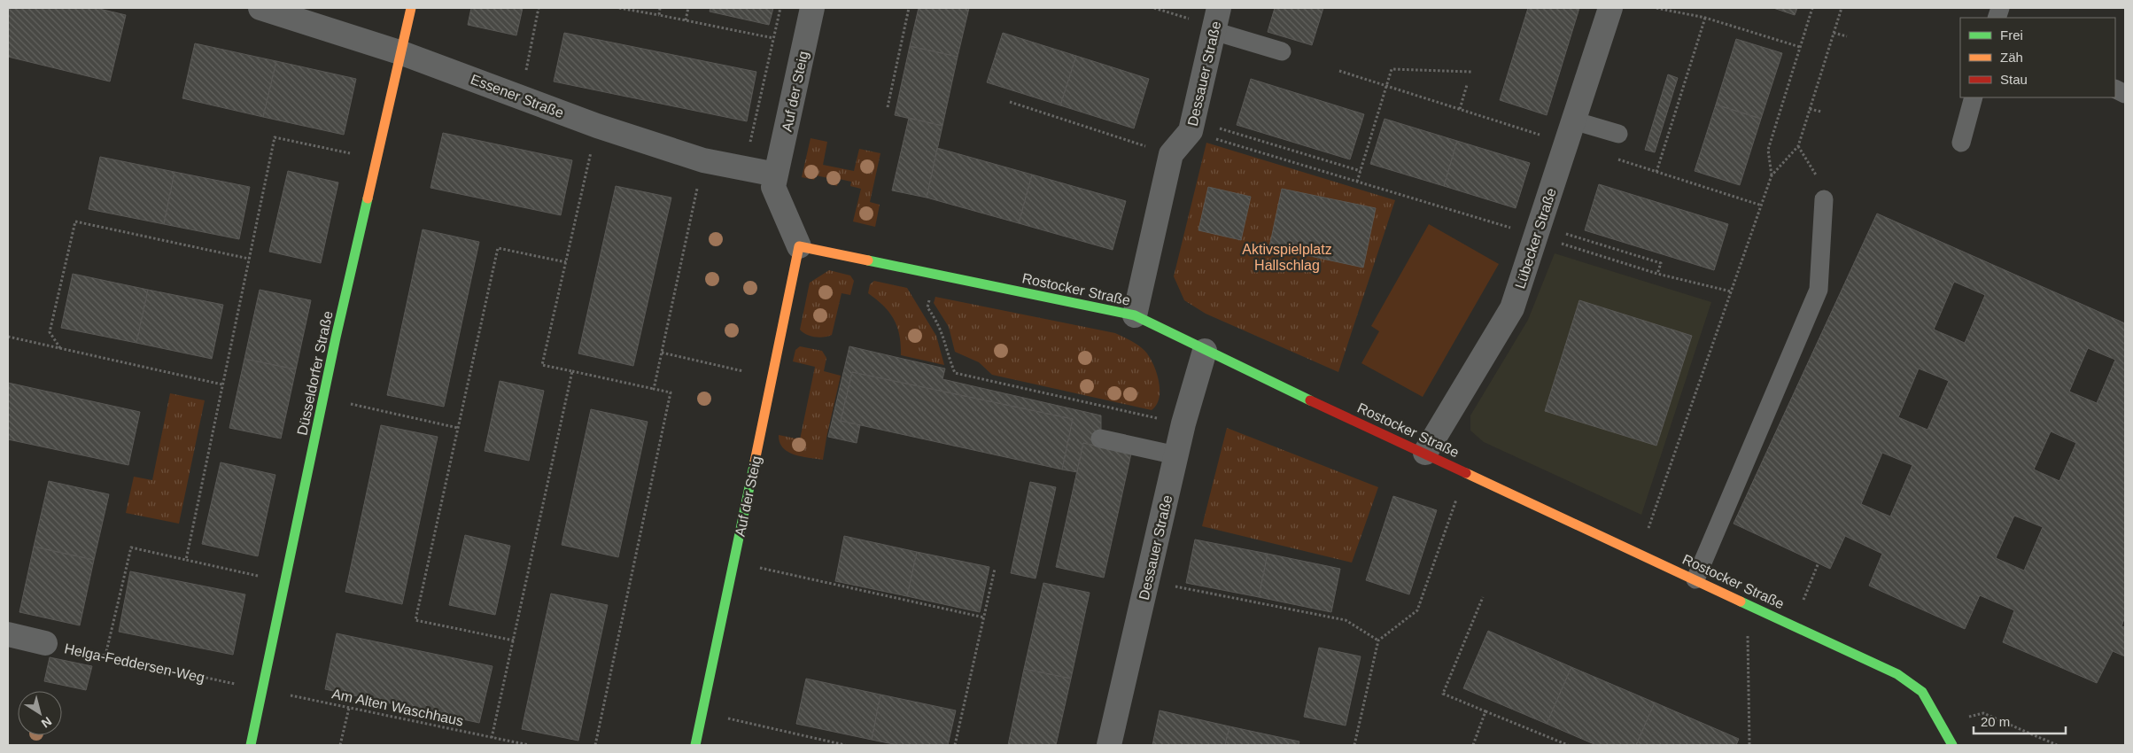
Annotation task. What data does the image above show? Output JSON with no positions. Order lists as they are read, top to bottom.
{
  "streets": {
    "street": [
      "Dessauer Straße",
      "Auf der Steig",
      "Essener Straße",
      "Lübecker Straße",
      "Rostocker Straße",
      "Düsseldorfer Straße",
      "Helga-Feddersen-Weg"
    ],
    "path": ["Am Alten Waschhaus"]
  },
  "crossings": [
    ["Dessauer Straße", "Rostocker Straße"],
    ["Auf der Steig", "Essener Straße"],
    ["Auf der Steig", "Rostocker Straße"],
    ["Essener Straße", "Düsseldorfer Straße"],
    ["Lübecker Straße", "Rostocker Straße"],
    ["Düsseldorfer Straße", "Helga-Feddersen-Weg"],
    ["Düsseldorfer Straße", "Am Alten Waschhaus"],
    ["Helga-Feddersen-Weg", "Am Alten Waschhaus"]
  ],
  "parks": ["Aktivspielplatz Hallschlag"],
  "legend": ["Frei", "Zäh", "Stau"],
  "scale_bar": "20 m",
  "north": "bottom right"
}
